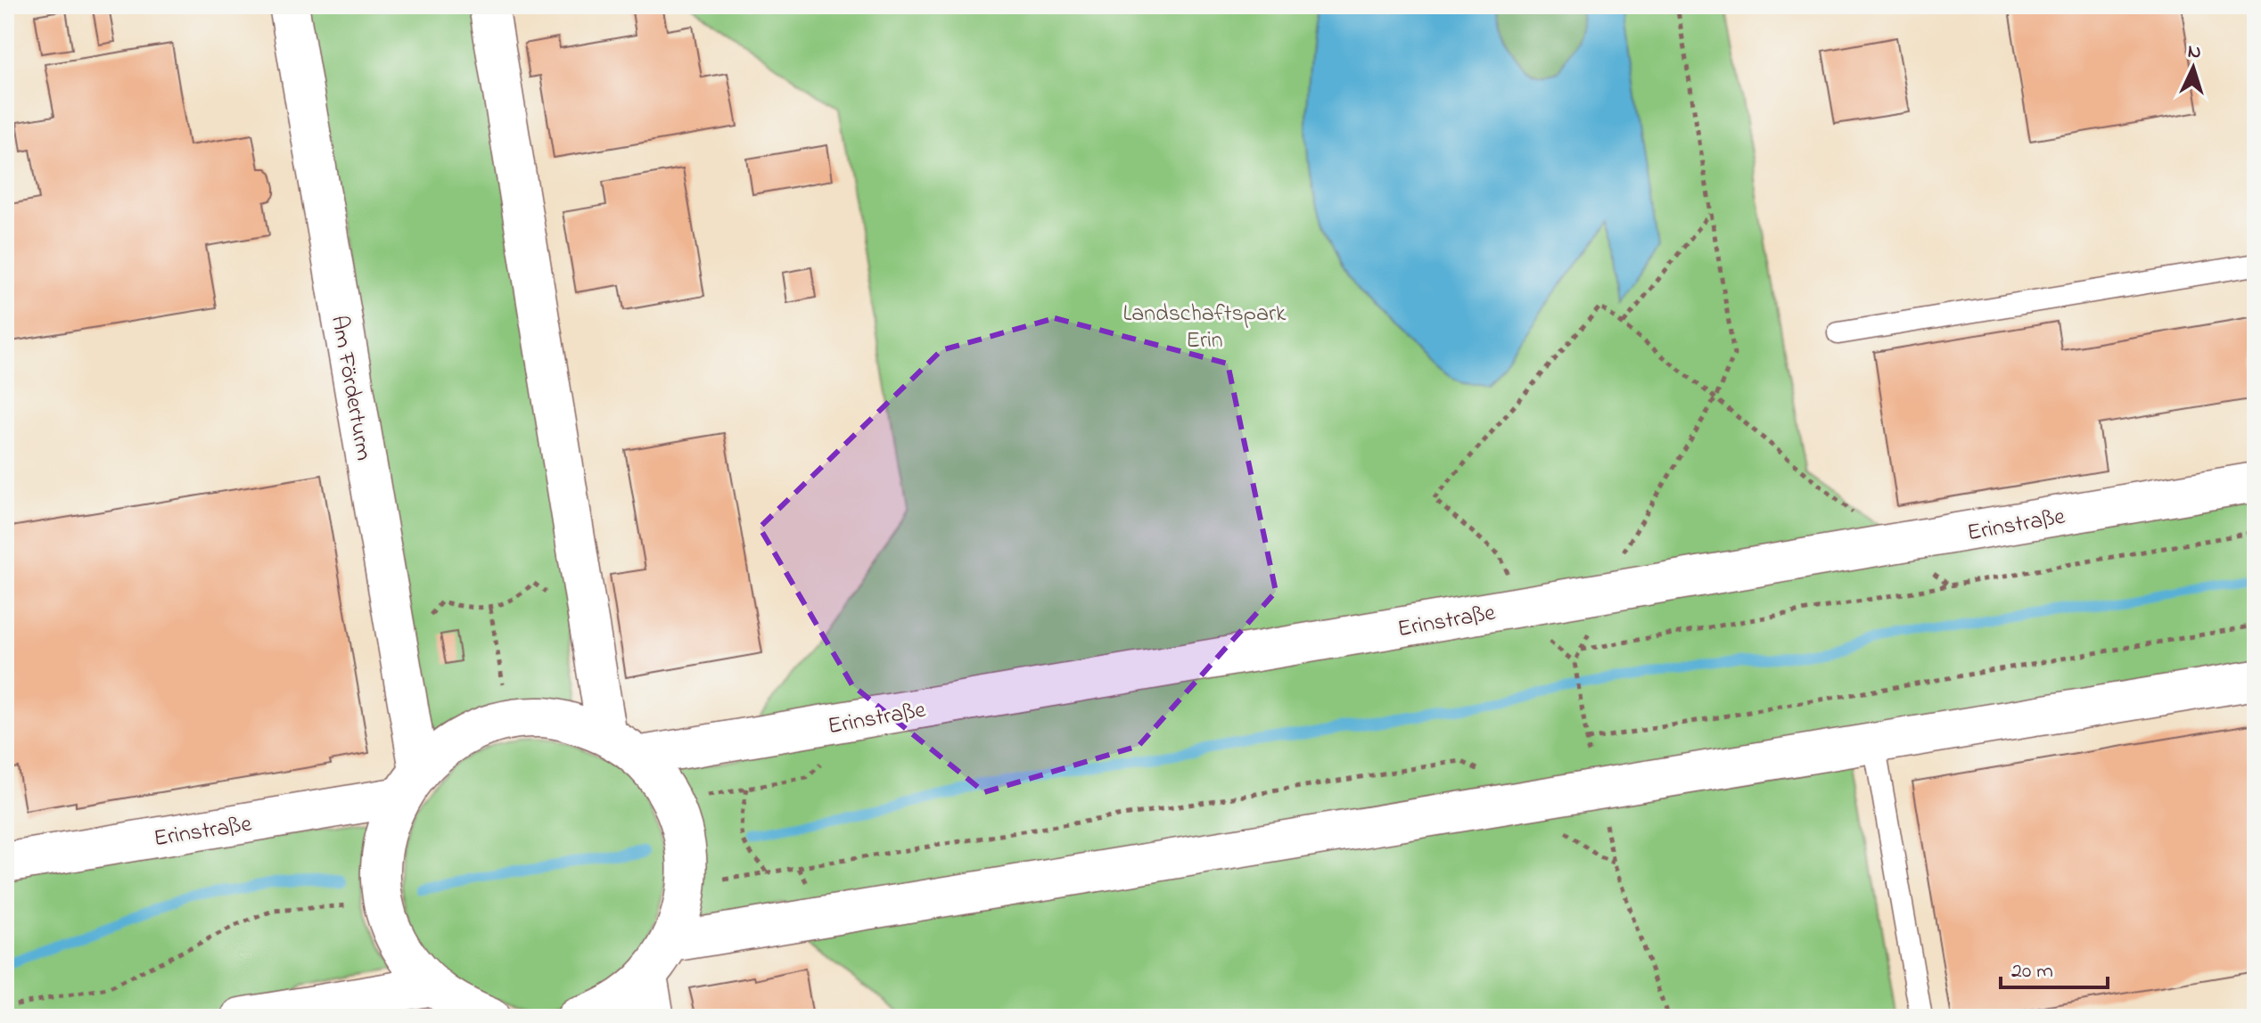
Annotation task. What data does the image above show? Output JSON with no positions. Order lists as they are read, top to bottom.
{
  "streets": {
    "street": ["Am Förderturm", "Erinstraße"]
  },
  "crossings": [
    ["Am Förderturm", "Erinstraße"]
  ],
  "parks": ["Landschaftspark Erin"],
  "scale_bar": "20 m",
  "north": "top"
}
